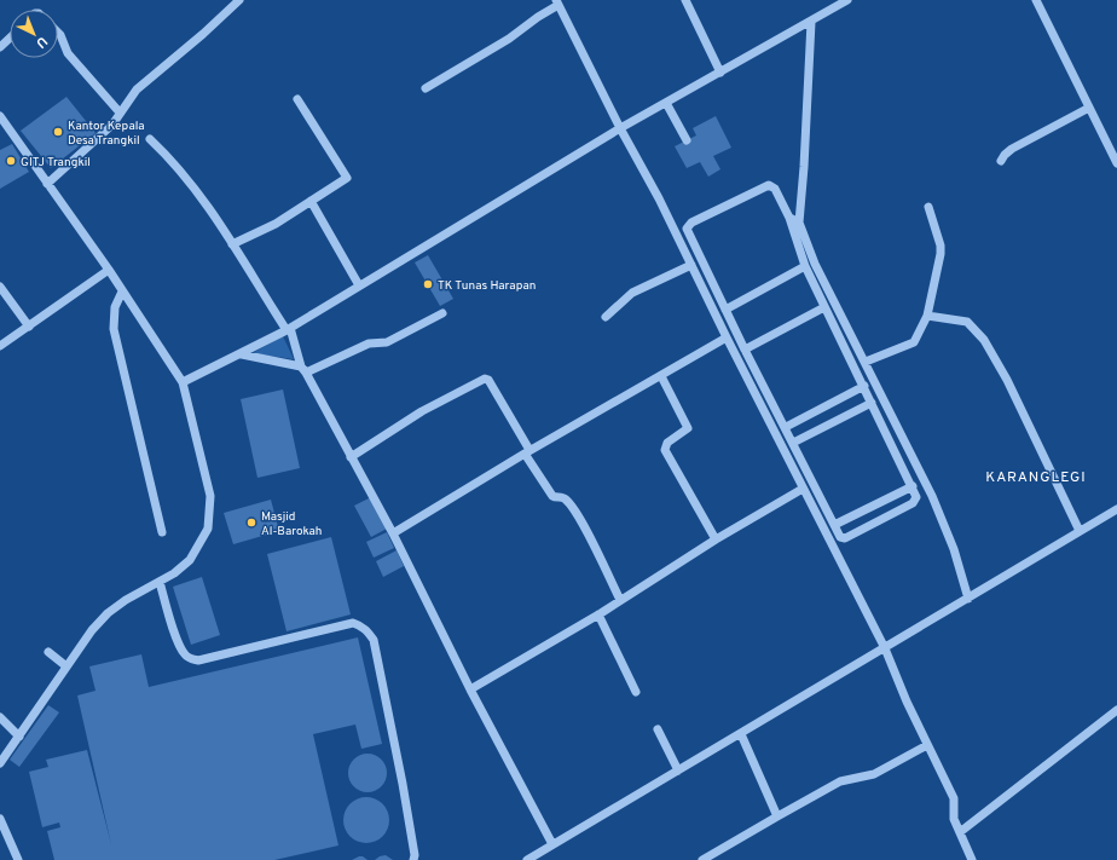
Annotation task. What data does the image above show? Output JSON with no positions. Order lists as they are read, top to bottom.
{
  "districts": ["KARANGLEGI"],
  "places": [
    "Kantor Kepala Desa Trangkil",
    "GITJ Trangkil",
    "TK Tunas Harapan",
    "Masjid Al-Barokah"
  ],
  "north": "bottom right"
}
